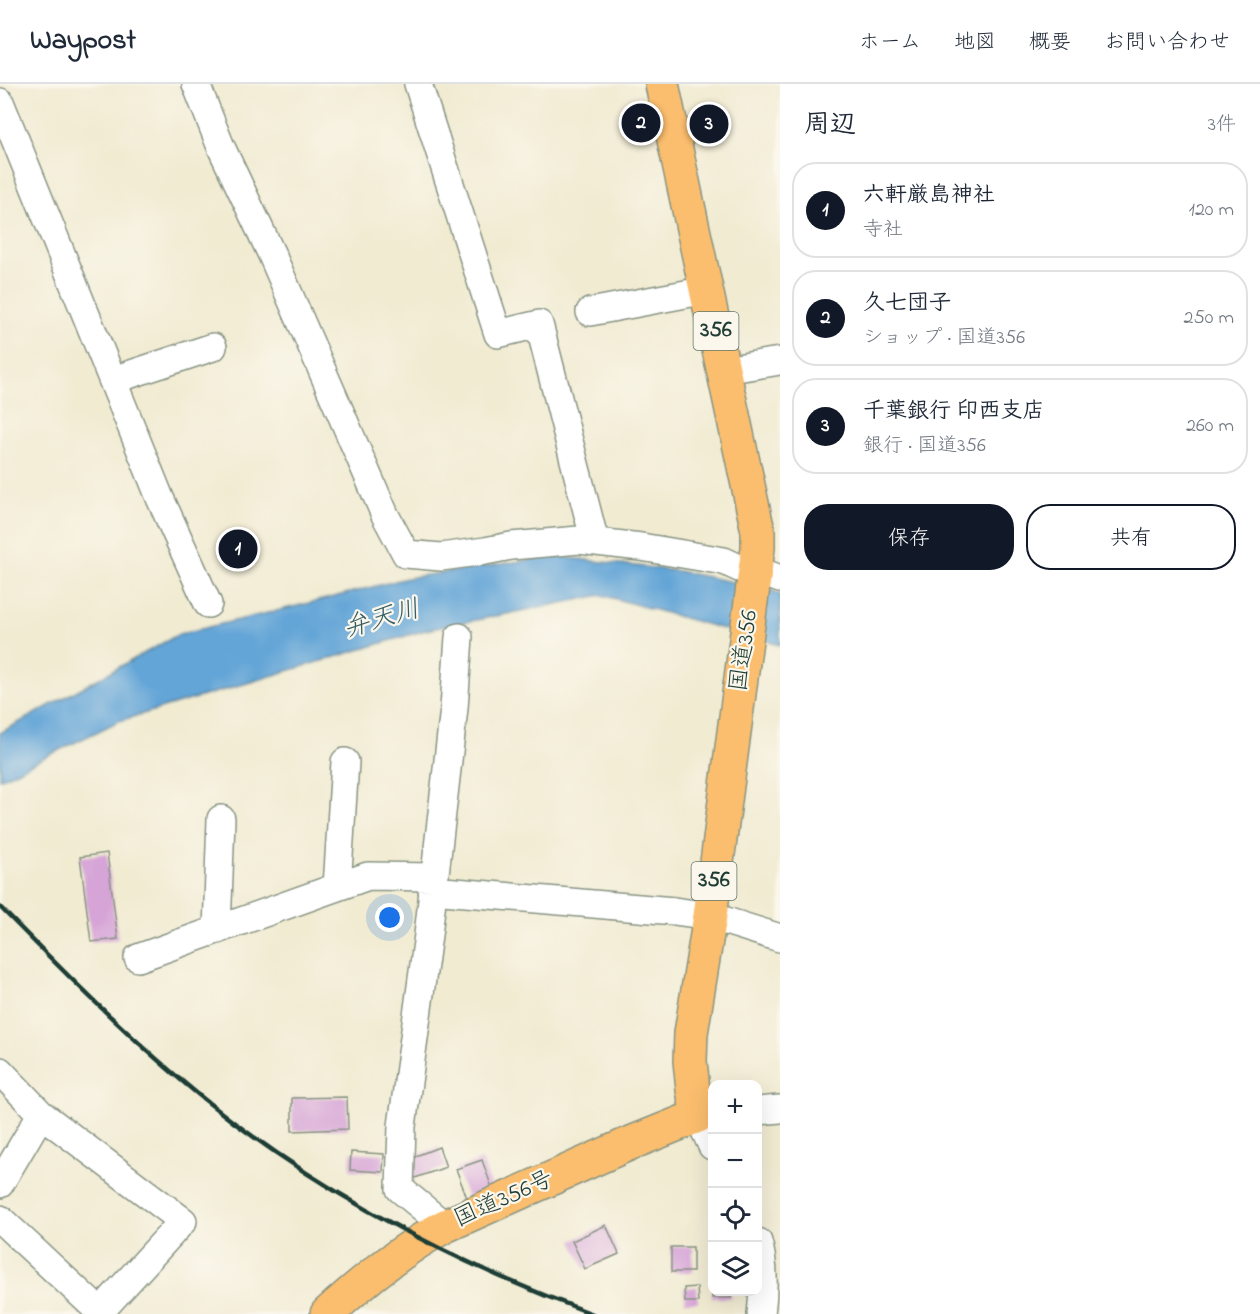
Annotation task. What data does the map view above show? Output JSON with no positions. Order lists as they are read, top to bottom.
{
  "streets": {
    "highway": ["356", "国道356", "国道356号"]
  },
  "crossings": [
    ["国道356", "国道356号"]
  ],
  "water": ["弁天川"],
  "page": {
    "header": "Waypost",
    "nav": [
      "ホーム",
      "地図",
      "概要",
      "お問い合わせ"
    ],
    "heading": ["周辺", "3件"],
    "pins": ["2", "3", "1"],
    "list": [
      {
        "mark": "1",
        "name": "六軒厳島神社",
        "note": "寺社",
        "value": "120 m"
      },
      {
        "mark": "2",
        "name": "久七団子",
        "note": "ショップ · 国道356",
        "value": "250 m"
      },
      {
        "mark": "3",
        "name": "千葉銀行 印西支店",
        "note": "銀行 · 国道356",
        "value": "260 m"
      }
    ],
    "buttons": ["保存", "共有"],
    "map_buttons": ["+", "−"]
  }
}
